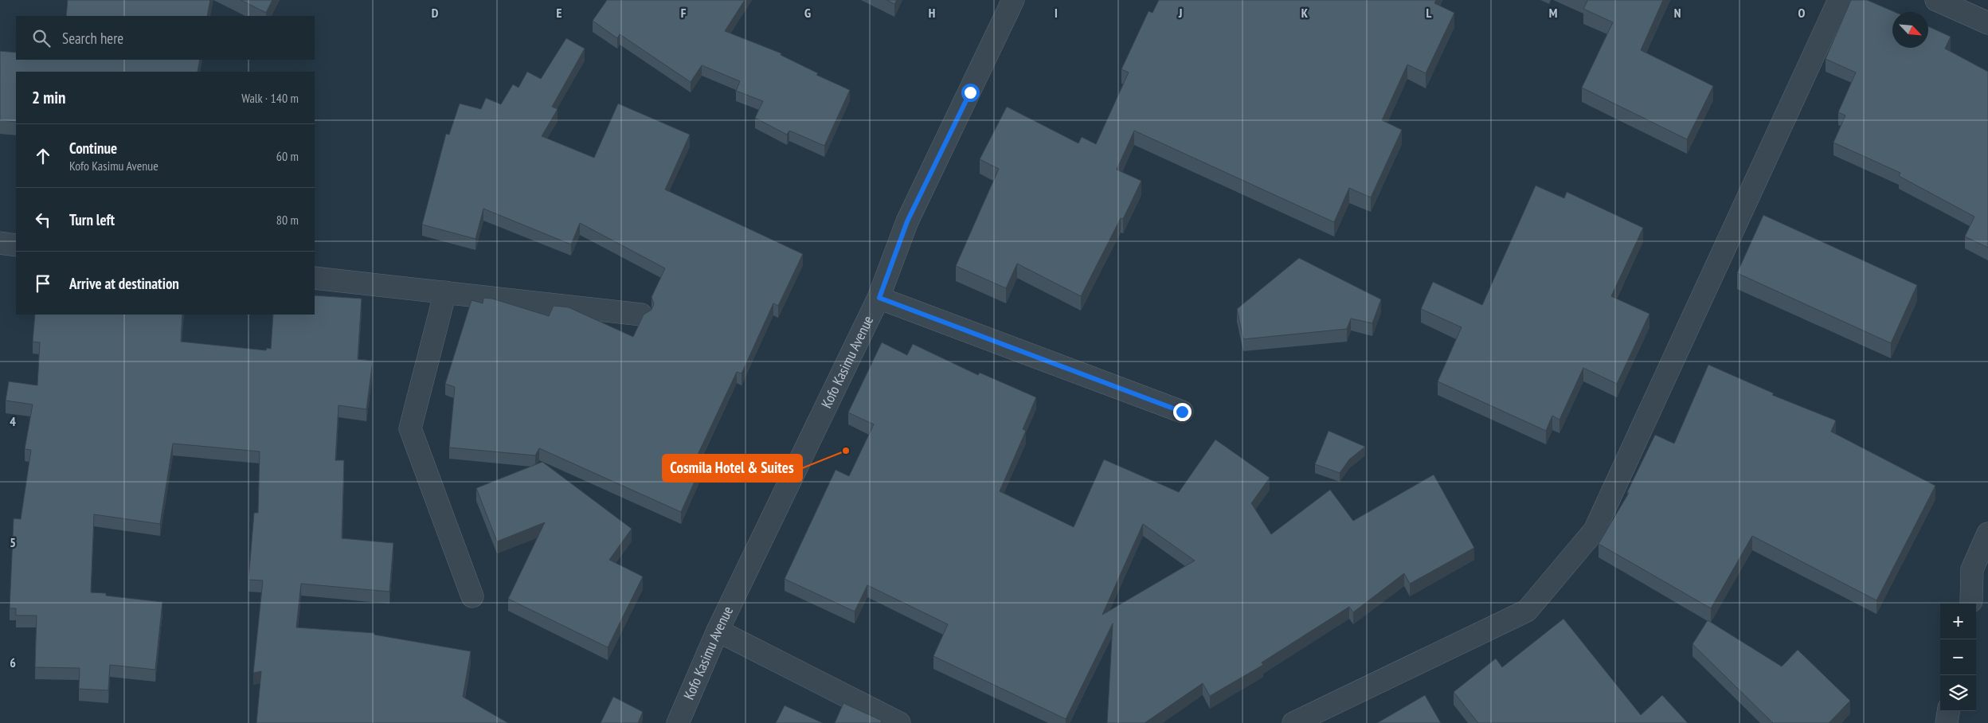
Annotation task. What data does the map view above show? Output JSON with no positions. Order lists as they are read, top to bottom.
{
  "streets": {
    "street": ["Kofo Kasimu Avenue"]
  },
  "places": ["Cosmila Hotel & Suites"],
  "north": "bottom right",
  "page": {
    "search": "Search here",
    "heading": ["2 min", "Walk · 140 m"],
    "list": [
      ["Continue", "Kofo Kasimu Avenue", "60 m"],
      ["Turn left", "80 m"],
      "Arrive at destination"
    ],
    "map_buttons": ["+", "−"]
  },
  "grid": {
    "columns": [
      "D",
      "E",
      "F",
      "G",
      "H",
      "I",
      "J",
      "K",
      "L",
      "M",
      "N",
      "O"
    ],
    "rows": ["4", "5", "6"]
  }
}
